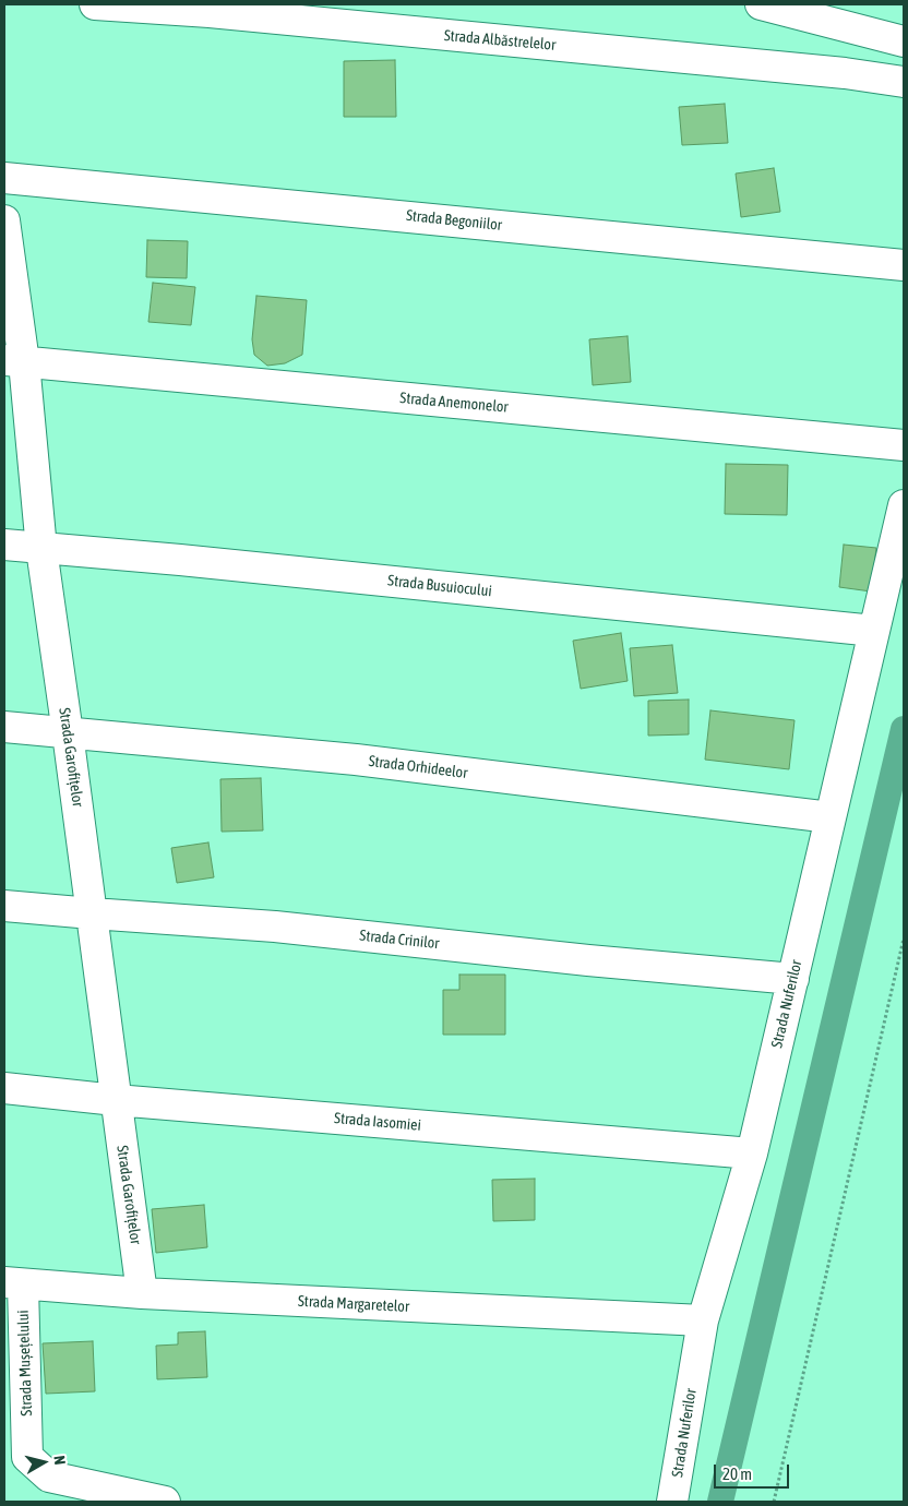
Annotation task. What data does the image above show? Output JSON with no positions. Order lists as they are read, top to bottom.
{
  "streets": {
    "street": [
      "Strada Albăstrelelor",
      "Strada Begoniilor",
      "Strada Anemonelor",
      "Strada Busuiocului",
      "Strada Garofițelor",
      "Strada Orhideelor",
      "Strada Crinilor",
      "Strada Nuferilor",
      "Strada Iasomiei",
      "Strada Margaretelor",
      "Strada Mușețelului"
    ]
  },
  "crossings": [
    ["Strada Anemonelor", "Strada Garofițelor"],
    ["Strada Busuiocului", "Strada Garofițelor"],
    ["Strada Busuiocului", "Strada Nuferilor"],
    ["Strada Garofițelor", "Strada Orhideelor"],
    ["Strada Garofițelor", "Strada Crinilor"],
    ["Strada Garofițelor", "Strada Iasomiei"],
    ["Strada Garofițelor", "Strada Margaretelor"],
    ["Strada Orhideelor", "Strada Nuferilor"],
    ["Strada Crinilor", "Strada Nuferilor"],
    ["Strada Nuferilor", "Strada Iasomiei"],
    ["Strada Nuferilor", "Strada Margaretelor"],
    ["Strada Margaretelor", "Strada Mușețelului"]
  ],
  "scale_bar": "20 m",
  "north": "right"
}
